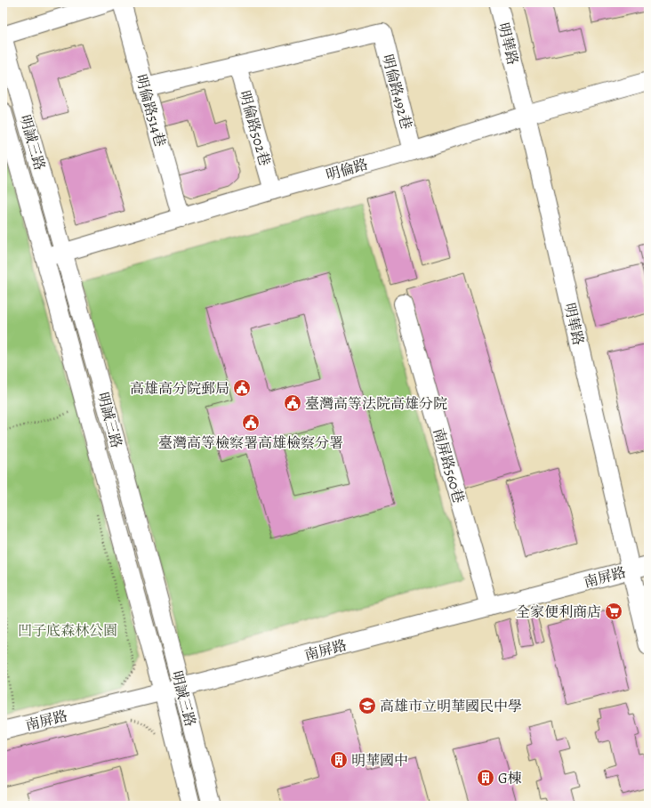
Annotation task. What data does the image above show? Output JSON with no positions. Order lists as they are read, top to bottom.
{
  "streets": {
    "street": [
      "明華路",
      "明倫路492巷",
      "明倫路514巷",
      "明倫路502巷",
      "明誠三路",
      "明倫路",
      "南屏路560巷",
      "南屏路"
    ]
  },
  "crossings": [
    ["明華路", "明倫路"],
    ["明華路", "南屏路"],
    ["明倫路492巷", "明倫路502巷"],
    ["明倫路492巷", "明倫路"],
    ["明倫路514巷", "明倫路"],
    ["明倫路502巷", "明倫路"],
    ["明誠三路", "明倫路"],
    ["明誠三路", "南屏路"],
    ["南屏路560巷", "南屏路"]
  ],
  "parks": ["凹子底森林公園"],
  "places": {
    "public building": ["高雄高分院郵局", "臺灣高等法院高雄分院", "臺灣高等檢察署高雄檢察分署"],
    "supermarket": ["全家便利商店"],
    "school or university": ["高雄市立明華國民中學"],
    "building": ["明華國中", "G棟"]
  }
}
